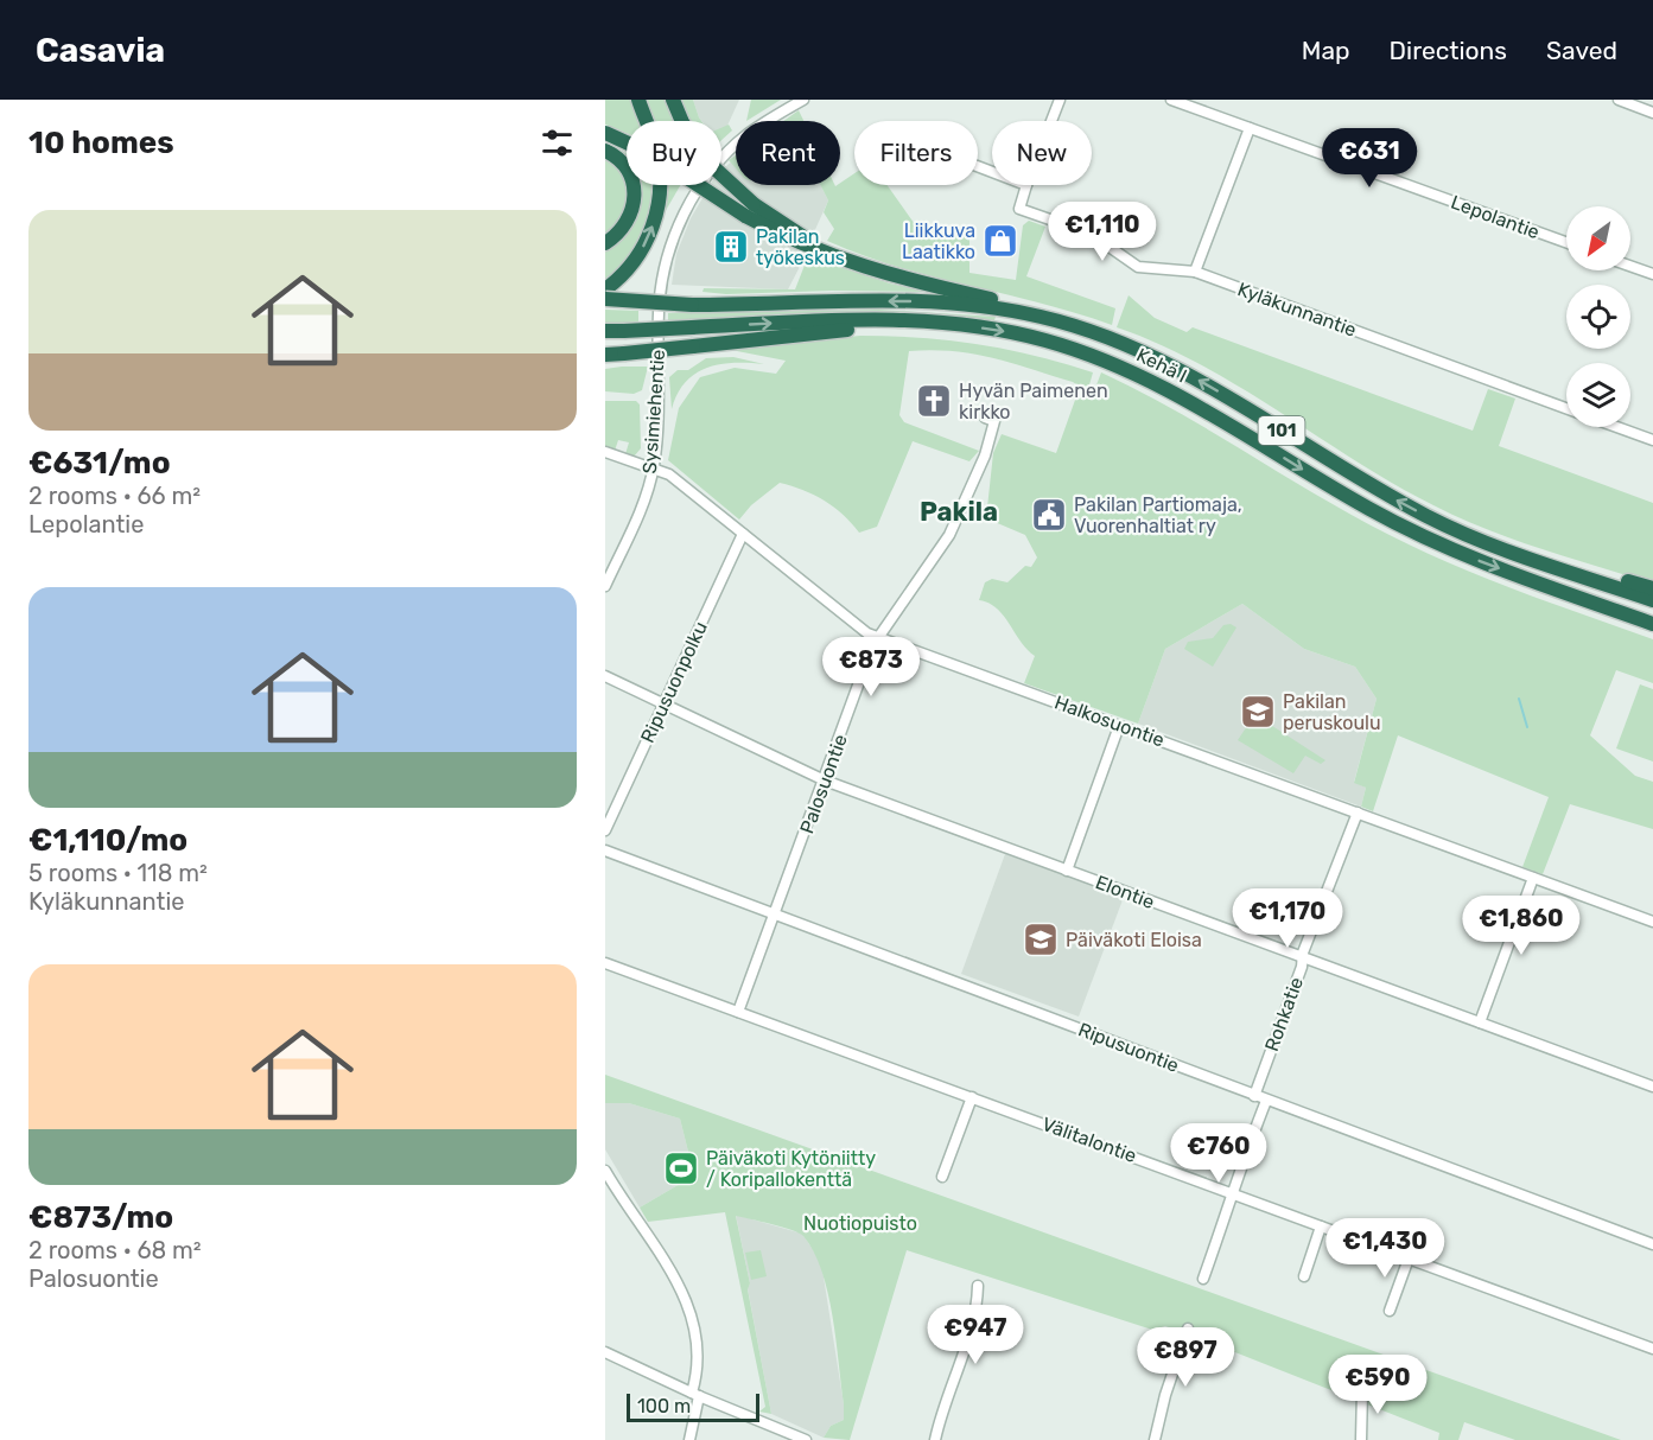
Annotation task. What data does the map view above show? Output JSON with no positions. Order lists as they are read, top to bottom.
{
  "streets": {
    "highway": ["Kehä I", "101"],
    "street": [
      "Lepolantie",
      "Kyläkunnantie",
      "Sysimiehentie",
      "Ripusuonpolku",
      "Halkosuontie",
      "Palosuontie",
      "Elontie",
      "Rohkatie",
      "Ripusuontie",
      "Välitalontie"
    ]
  },
  "crossings": [
    ["Sysimiehentie", "Halkosuontie"],
    ["Ripusuonpolku", "Halkosuontie"],
    ["Ripusuonpolku", "Elontie"],
    ["Halkosuontie", "Palosuontie"],
    ["Halkosuontie", "Rohkatie"],
    ["Palosuontie", "Elontie"],
    ["Palosuontie", "Ripusuontie"],
    ["Palosuontie", "Välitalontie"],
    ["Elontie", "Rohkatie"],
    ["Rohkatie", "Ripusuontie"]
  ],
  "districts": ["Pakila"],
  "parks": ["Nuotiopuisto"],
  "places": {
    "shop": ["Liikkuva Laatikko"],
    "building": ["Pakilan työkeskus"],
    "church": ["Hyvän Paimenen kirkko"],
    "public building": ["Pakilan Partiomaja, Vuorenhaltiat ry"],
    "school or university": ["Pakilan peruskoulu", "Päiväkoti Eloisa"],
    "sports": ["Päiväkoti Kytöniitty / Koripallokenttä"]
  },
  "scale_bar": "100 m",
  "north": "bottom left",
  "page": {
    "header": "Casavia",
    "nav": ["Map", "Directions", "Saved"],
    "heading": "10 homes",
    "chip": [
      "Buy",
      "Rent",
      "Filters",
      "New"
    ],
    "price": [
      "€631",
      "€1,110",
      "€873",
      "€1,170",
      "€1,860",
      "€760",
      "€1,430",
      "€947",
      "€897",
      "€590"
    ],
    "list": [
      {
        "name": "€631/mo",
        "note": "2 rooms · 66 m² · Lepolantie"
      },
      {
        "name": "€1,110/mo",
        "note": "5 rooms · 118 m² · Kyläkunnantie"
      },
      {
        "name": "€873/mo",
        "note": "2 rooms · 68 m² · Palosuontie"
      }
    ],
    "scale": "100 m"
  }
}
